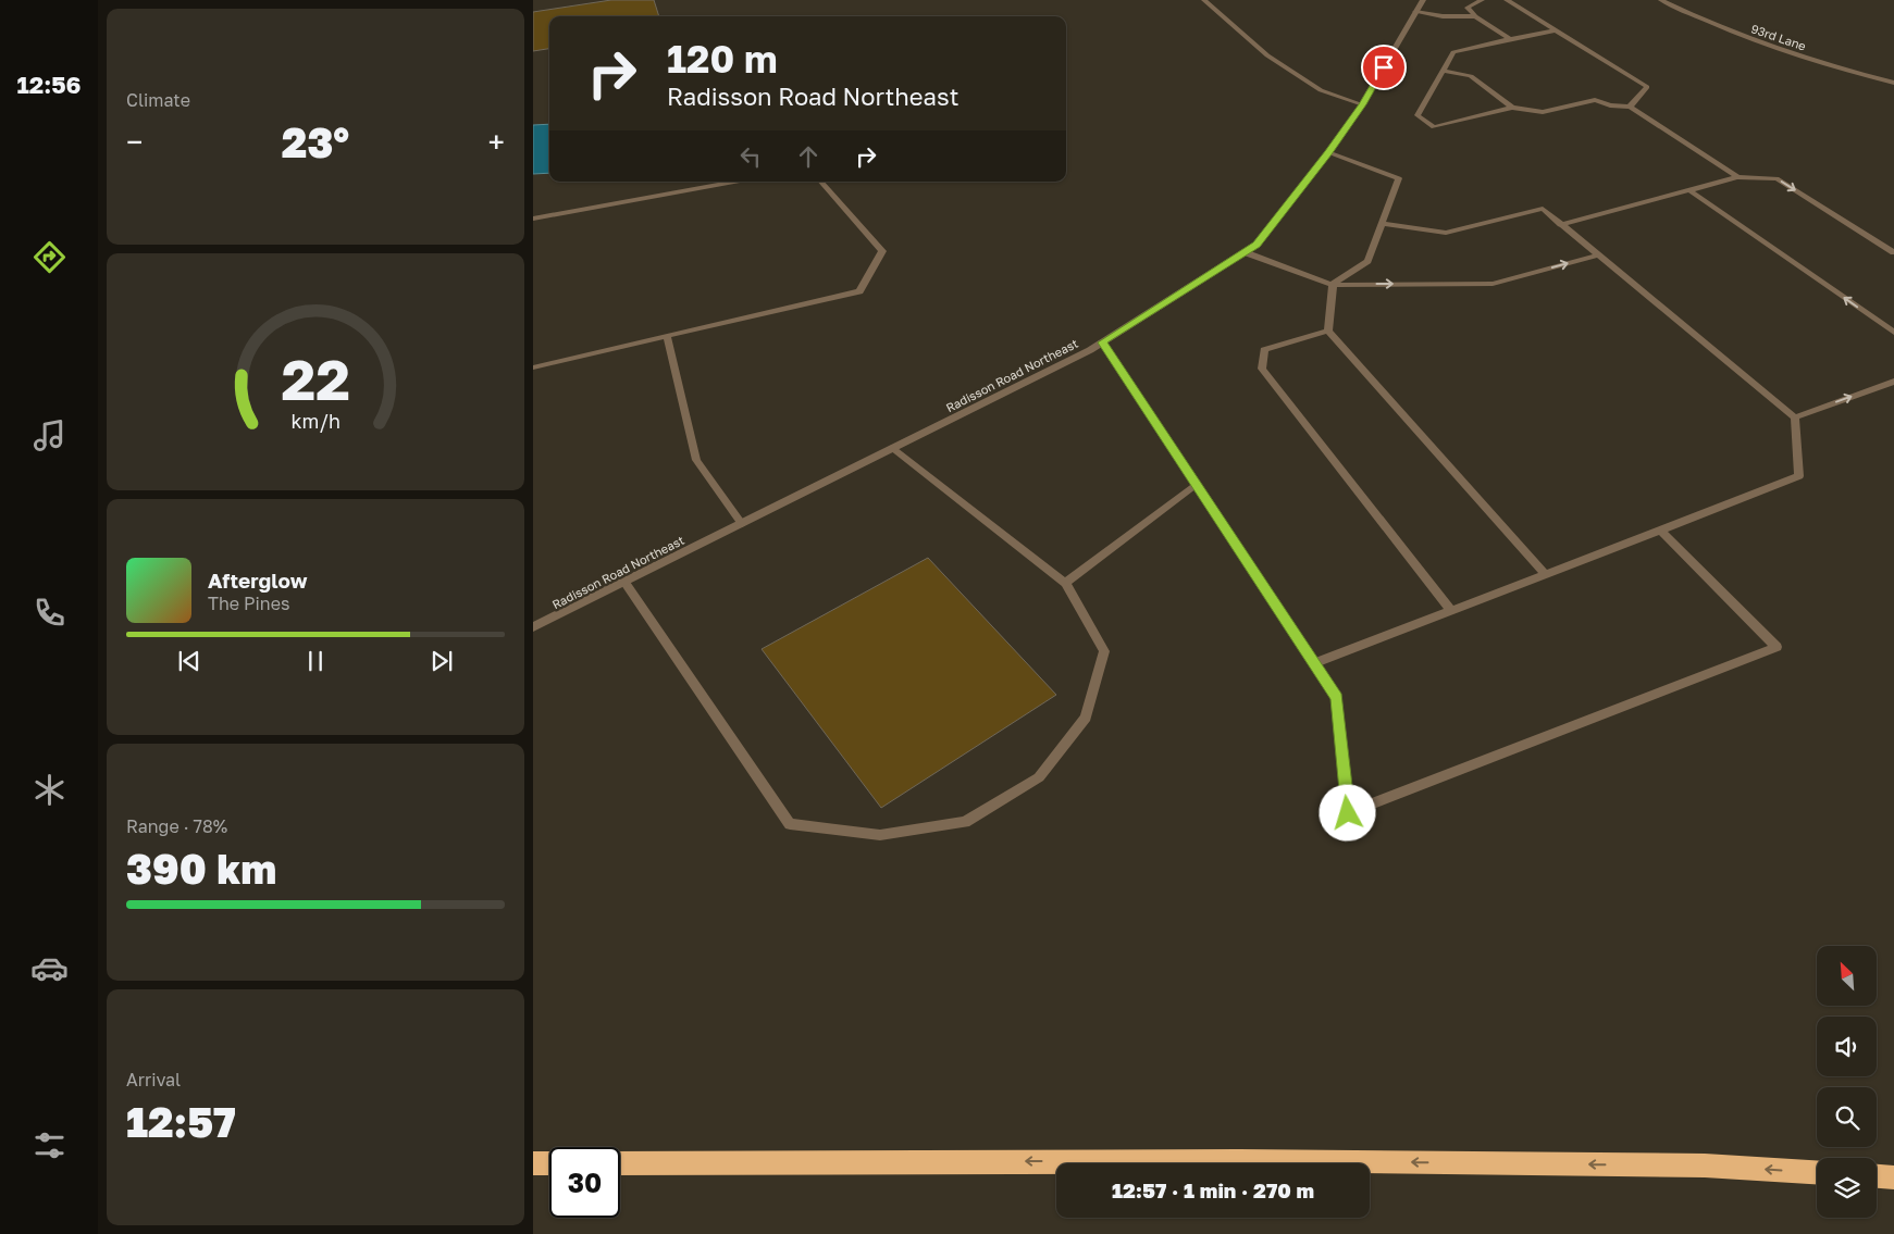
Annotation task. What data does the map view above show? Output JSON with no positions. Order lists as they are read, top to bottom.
{
  "streets": {
    "street": ["93rd Lane", "Radisson Road Northeast"]
  },
  "north": "top left",
  "page": {
    "tabs": "12:56",
    "tile": [
      "Climate",
      ["Range · 78%", "390 km"],
      ["Arrival", "12:57"]
    ],
    "turn": ["120 m", "Radisson Road Northeast"],
    "heat": ["−", "23°", "+"],
    "song": ["Afterglow", "The Pines"],
    "limit": "30",
    "trip": "12:57 · 1 min · 270 m",
    "gauge": ["22", "km/h"]
  }
}
